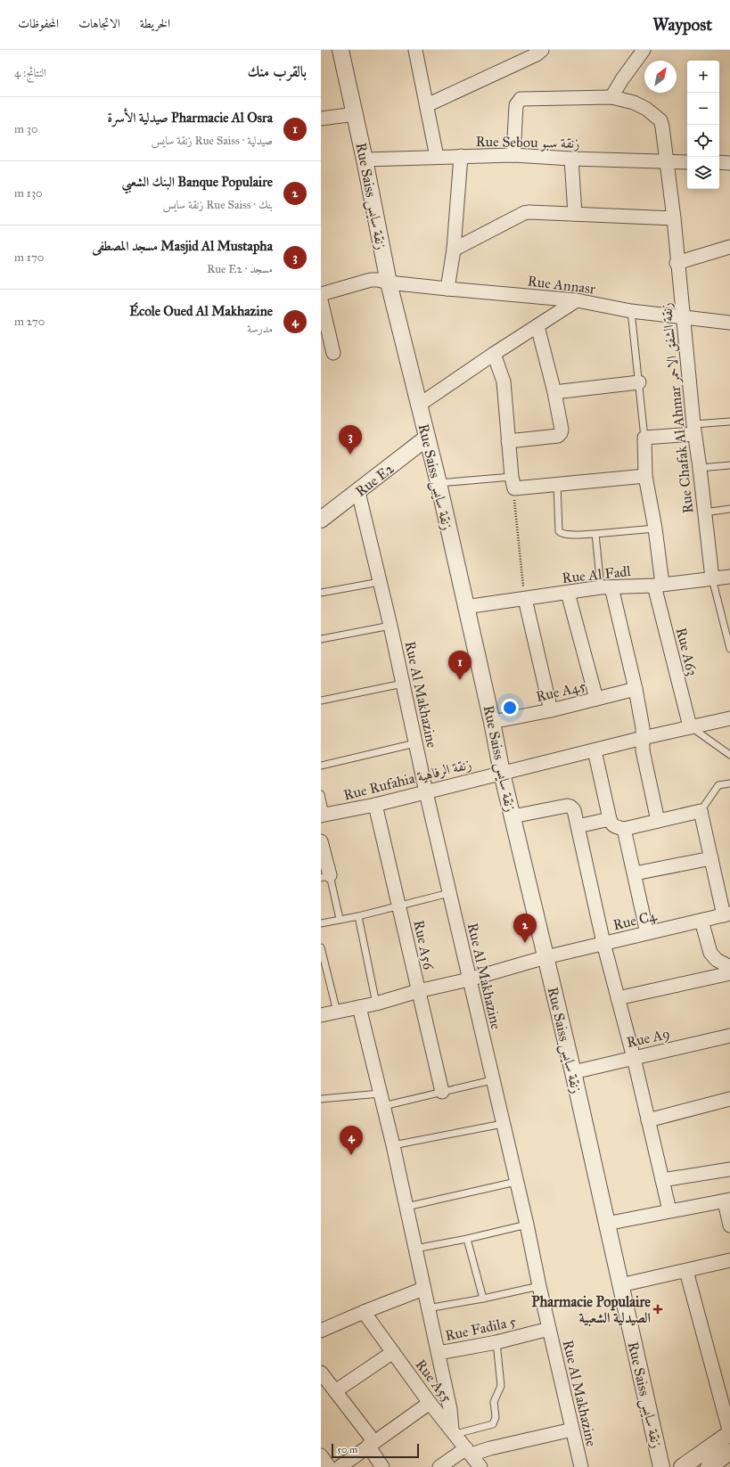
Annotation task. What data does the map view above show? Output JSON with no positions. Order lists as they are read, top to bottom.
{
  "streets": {
    "street": [
      "Rue Sebou زنقة سبو",
      "Rue Saiss زنقة سايس",
      "Rue Annasr",
      "Rue Chafak Al Ahmar زنقة الشفق الاحمر",
      "Rue E2",
      "Rue Al Fadl",
      "Rue A63",
      "Rue A45",
      "Rue Al Makhazine",
      "Rue Rufahia زنقة الرفاهية",
      "Rue C4",
      "Rue A56",
      "Rue A9",
      "Rue Fadila 5",
      "Rue A55"
    ]
  },
  "crossings": [
    ["Rue Sebou زنقة سبو", "Rue Saiss زنقة سايس"],
    ["Rue Sebou زنقة سبو", "Rue Chafak Al Ahmar زنقة الشفق الاحمر"],
    ["Rue Saiss زنقة سايس", "Rue Annasr"],
    ["Rue Saiss زنقة سايس", "Rue E2"],
    ["Rue Saiss زنقة سايس", "Rue Al Fadl"],
    ["Rue Saiss زنقة سايس", "Rue A45"],
    ["Rue Saiss زنقة سايس", "Rue Rufahia زنقة الرفاهية"],
    ["Rue Saiss زنقة سايس", "Rue C4"],
    ["Rue Saiss زنقة سايس", "Rue A9"],
    ["Rue Annasr", "Rue Chafak Al Ahmar زنقة الشفق الاحمر"],
    ["Rue Chafak Al Ahmar زنقة الشفق الاحمر", "Rue Al Fadl"],
    ["Rue E2", "Rue Al Makhazine"],
    ["Rue Al Fadl", "Rue A63"],
    ["Rue A63", "Rue Rufahia زنقة الرفاهية"],
    ["Rue Al Makhazine", "Rue Rufahia زنقة الرفاهية"],
    ["Rue Al Makhazine", "Rue C4"],
    ["Rue Al Makhazine", "Rue Fadila 5"],
    ["Rue Rufahia زنقة الرفاهية", "Rue A56"],
    ["Rue C4", "Rue A56"]
  ],
  "places": {
    "health": ["Pharmacie Populaire الصيدلية الشعبية"]
  },
  "scale_bar": "50 m",
  "north": "top right",
  "page": {
    "header": "Waypost",
    "nav": ["الخريطة", "الاتجاهات", "المحفوظات"],
    "heading": ["بالقرب منك", "النتائج: 4"],
    "map_buttons": ["+", "−"],
    "list": [
      {
        "mark": "1",
        "name": "Pharmacie Al Osra صيدلية الأسرة",
        "note": "صيدلية · Rue Saiss زنقة سايس",
        "value": "30 m"
      },
      {
        "mark": "2",
        "name": "Banque Populaire البنك الشعبي",
        "note": "بنك · Rue Saiss زنقة سايس",
        "value": "130 m"
      },
      {
        "mark": "3",
        "name": "Masjid Al Mustapha مسجد المصطفى",
        "note": "مسجد · Rue E2",
        "value": "170 m"
      },
      {
        "mark": "4",
        "name": "École Oued Al Makhazine",
        "note": "مدرسة",
        "value": "270 m"
      }
    ],
    "pins": [
      "3",
      "1",
      "2",
      "4"
    ],
    "scale": "50 m"
  }
}
